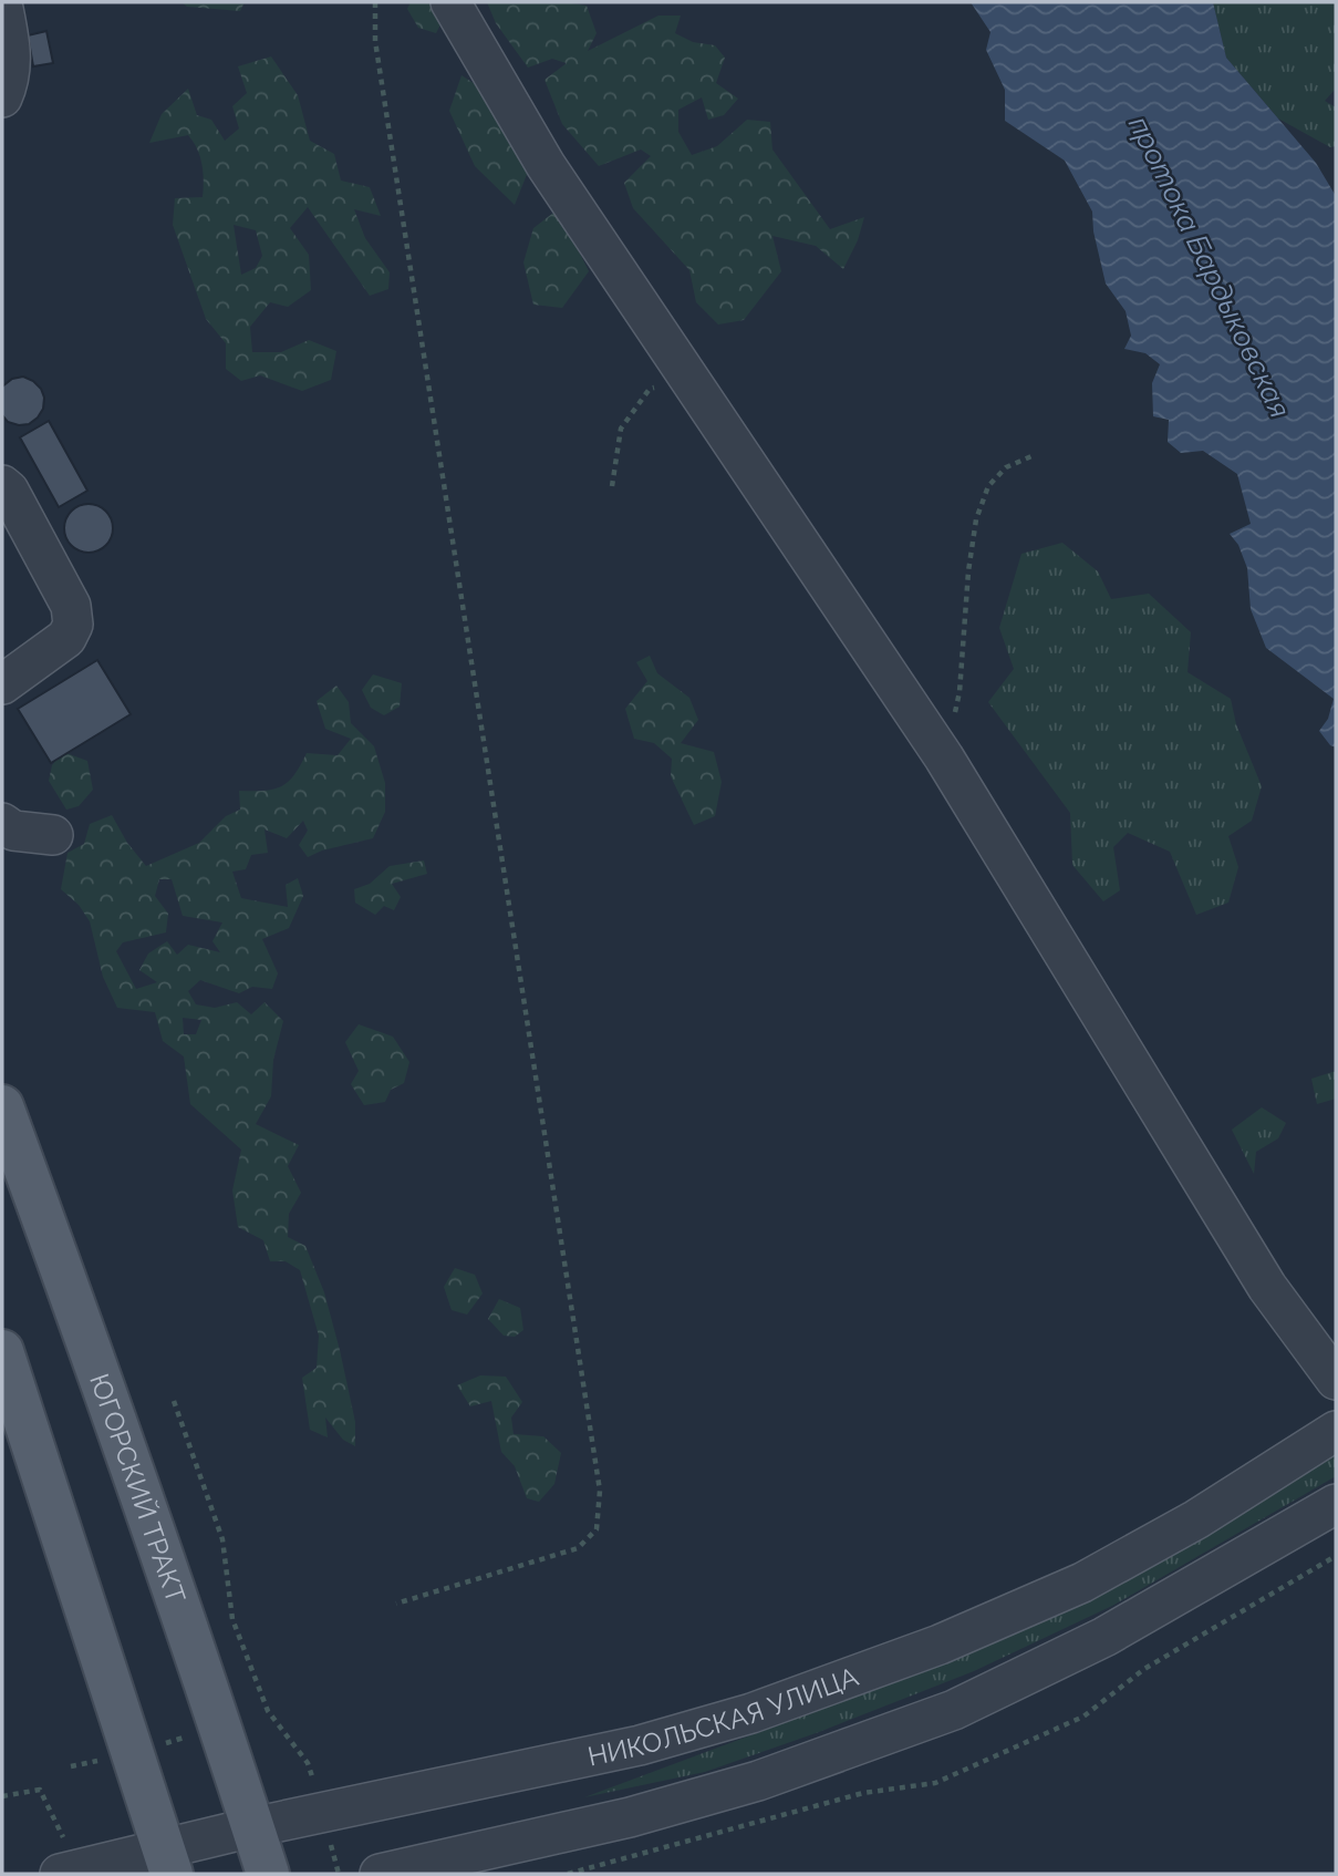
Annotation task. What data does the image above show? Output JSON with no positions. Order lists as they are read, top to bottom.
{
  "streets": {
    "main road": ["ЮГОРСКИЙ ТРАКТ"],
    "street": ["НИКОЛЬСКАЯ УЛИЦА"]
  },
  "crossings": [
    ["ЮГОРСКИЙ ТРАКТ", "НИКОЛЬСКАЯ УЛИЦА"]
  ],
  "water": ["протока Бардыковская"]
}
